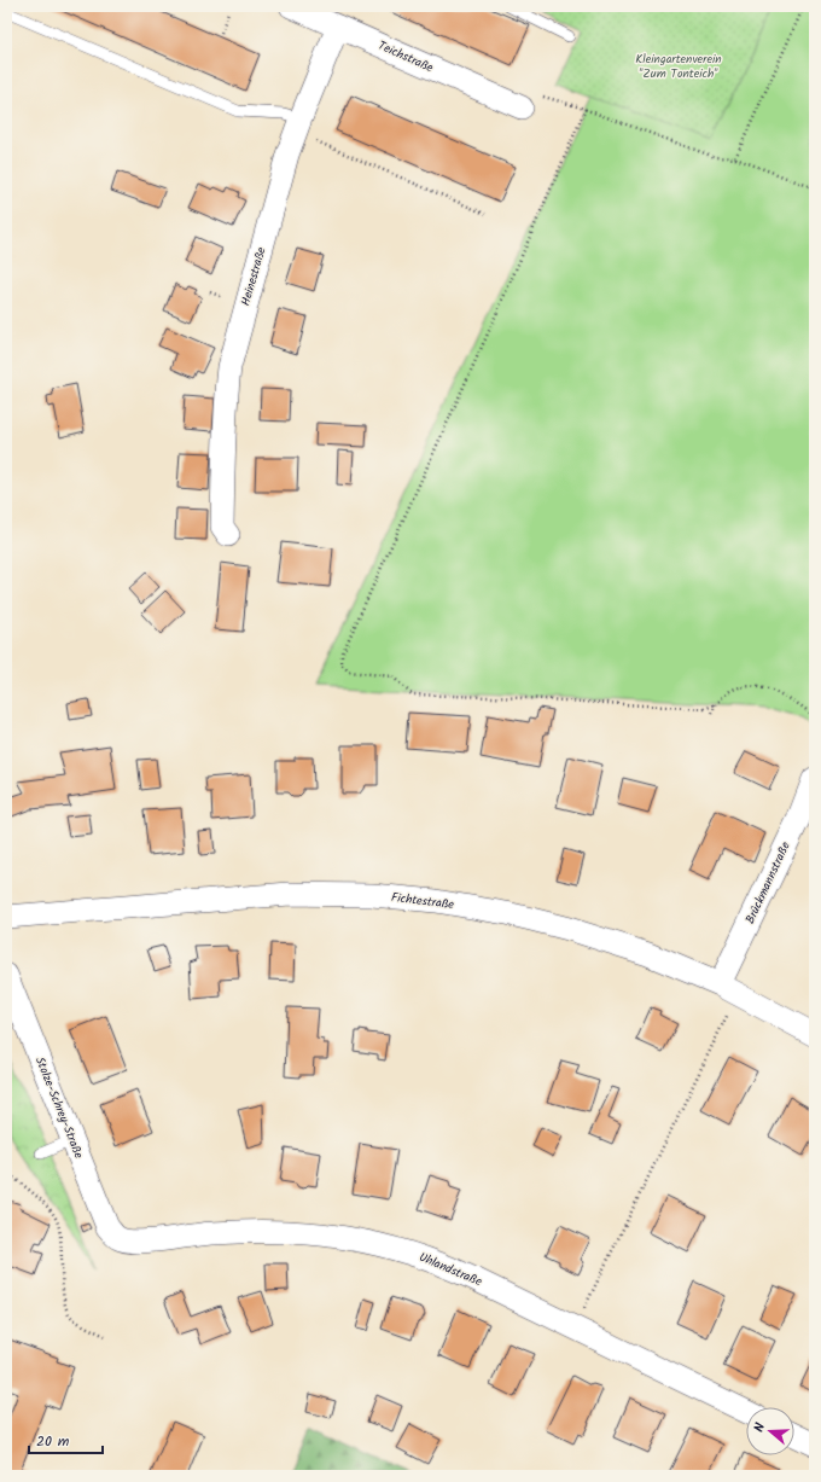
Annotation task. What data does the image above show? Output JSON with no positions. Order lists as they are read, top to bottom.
{
  "streets": {
    "street": [
      "Teichstraße",
      "Heinestraße",
      "Brückmannstraße",
      "Fichtestraße",
      "Stolze-Schrey-Straße",
      "Uhlandstraße"
    ]
  },
  "crossings": [
    ["Teichstraße", "Heinestraße"],
    ["Brückmannstraße", "Fichtestraße"],
    ["Stolze-Schrey-Straße", "Uhlandstraße"]
  ],
  "parks": ["Kleingartenverein \"Zum Tonteich\""],
  "scale_bar": "20 m",
  "north": "left"
}
